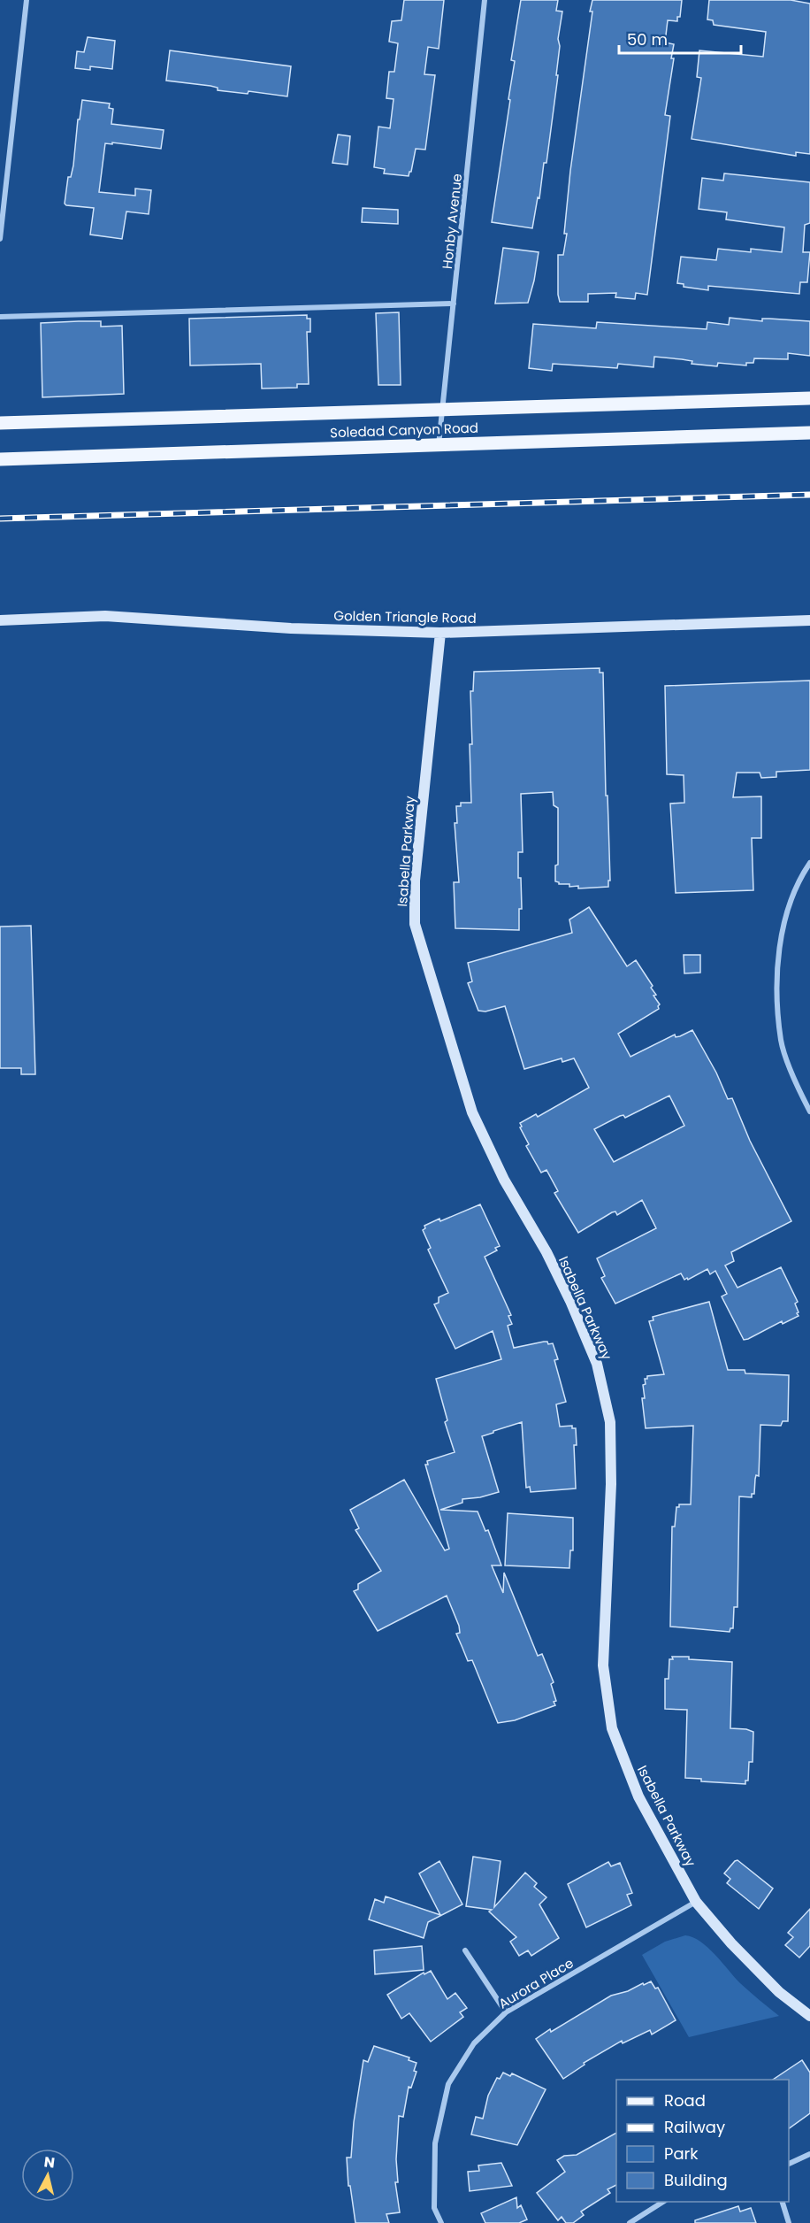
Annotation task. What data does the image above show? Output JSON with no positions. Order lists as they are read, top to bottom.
{
  "streets": {
    "main road": ["Soledad Canyon Road"],
    "street": [
      "Honby Avenue",
      "Golden Triangle Road",
      "Isabella Parkway",
      "Aurora Place"
    ]
  },
  "crossings": [
    ["Honby Avenue", "Soledad Canyon Road"],
    ["Golden Triangle Road", "Isabella Parkway"],
    ["Isabella Parkway", "Aurora Place"]
  ],
  "legend": [
    "Road",
    "Railway",
    "Park",
    "Building"
  ],
  "scale_bar": "50 m",
  "north": "top"
}
